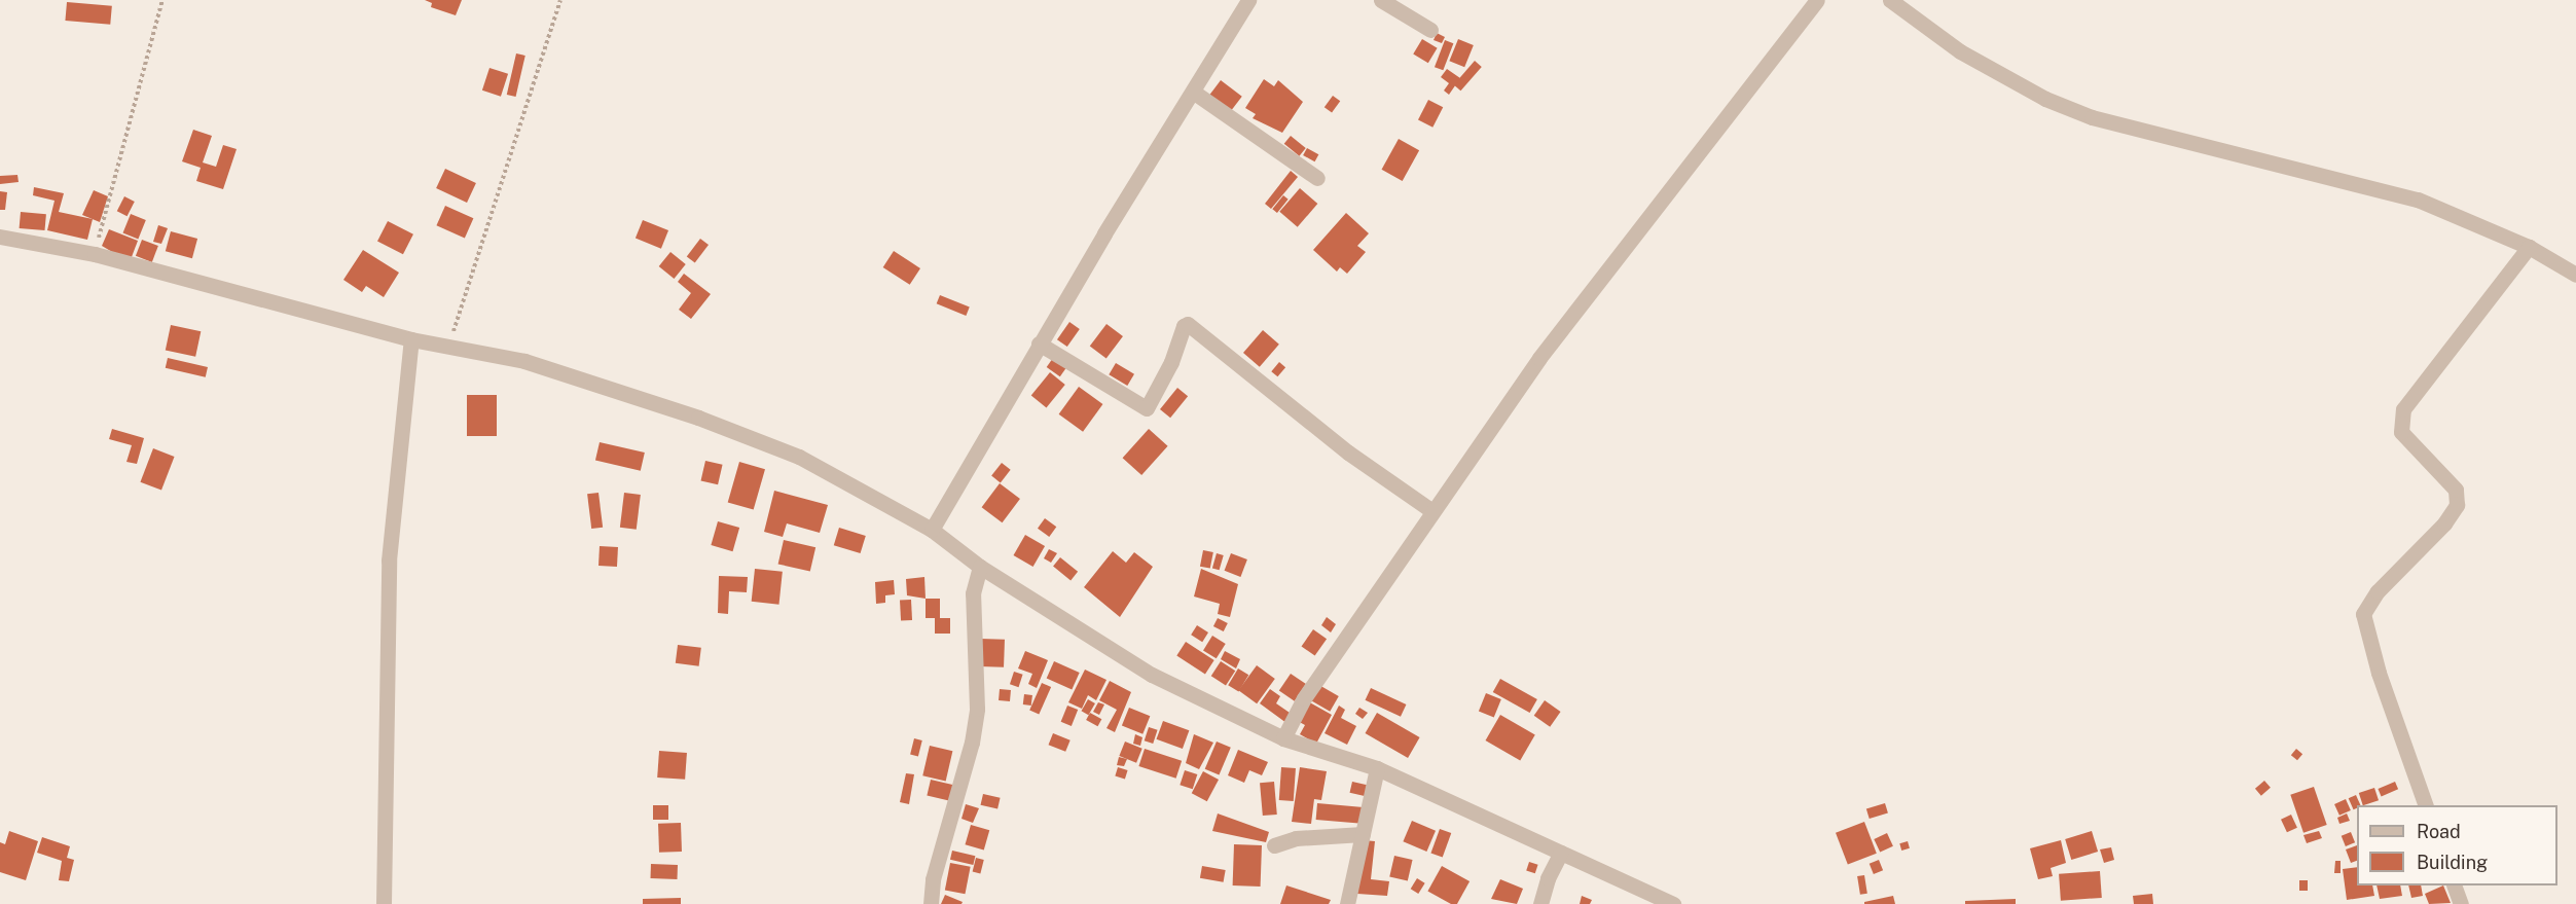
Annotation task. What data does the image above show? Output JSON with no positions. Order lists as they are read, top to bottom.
{
  "legend": ["Road", "Building"]
}
